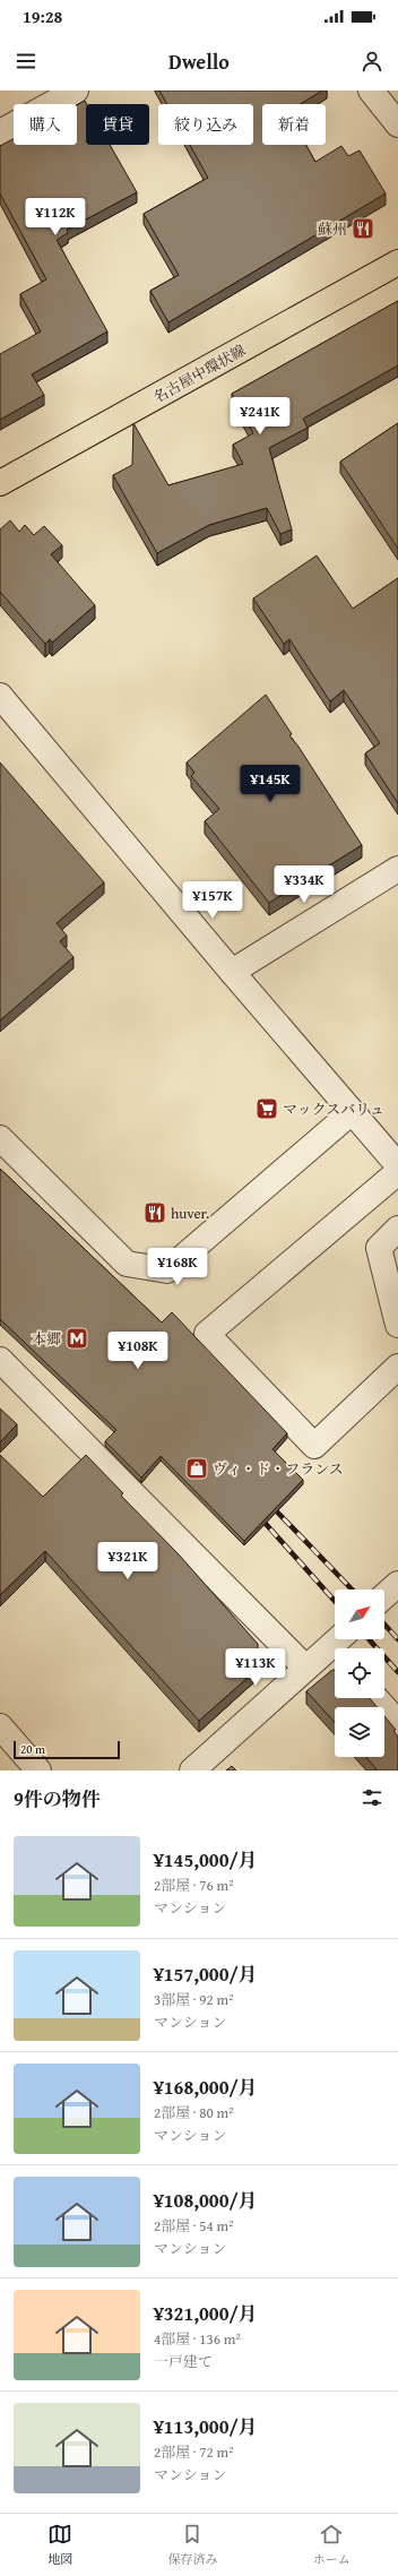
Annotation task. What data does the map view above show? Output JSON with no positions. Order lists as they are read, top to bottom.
{
  "streets": {
    "main road": ["名古屋中環状線"]
  },
  "places": {
    "restaurant": ["蘇州", "huver."],
    "supermarket": ["マックスバリュ"],
    "metro station": ["本郷"],
    "shop": ["ヴィ・ド・フランス"]
  },
  "scale_bar": "20 m",
  "north": "top right",
  "page": {
    "status": "19:28",
    "header": "Dwello",
    "chip": [
      "購入",
      "賃貸",
      "絞り込み",
      "新着"
    ],
    "price": [
      "¥112K",
      "¥241K",
      "¥145K",
      "¥334K",
      "¥157K",
      "¥168K",
      "¥108K",
      "¥321K",
      "¥113K"
    ],
    "scale": "20 m",
    "heading": "9件の物件",
    "list": [
      {
        "name": "¥145,000/月",
        "note": "2部屋 · 76 m² · マンション"
      },
      {
        "name": "¥157,000/月",
        "note": "3部屋 · 92 m² · マンション"
      },
      {
        "name": "¥168,000/月",
        "note": "2部屋 · 80 m² · マンション"
      },
      {
        "name": "¥108,000/月",
        "note": "2部屋 · 54 m² · マンション"
      },
      {
        "name": "¥321,000/月",
        "note": "4部屋 · 136 m² · 一戸建て"
      },
      {
        "name": "¥113,000/月",
        "note": "2部屋 · 72 m² · マンション"
      }
    ],
    "tabs": ["地図", "保存済み", "ホーム"]
  }
}
